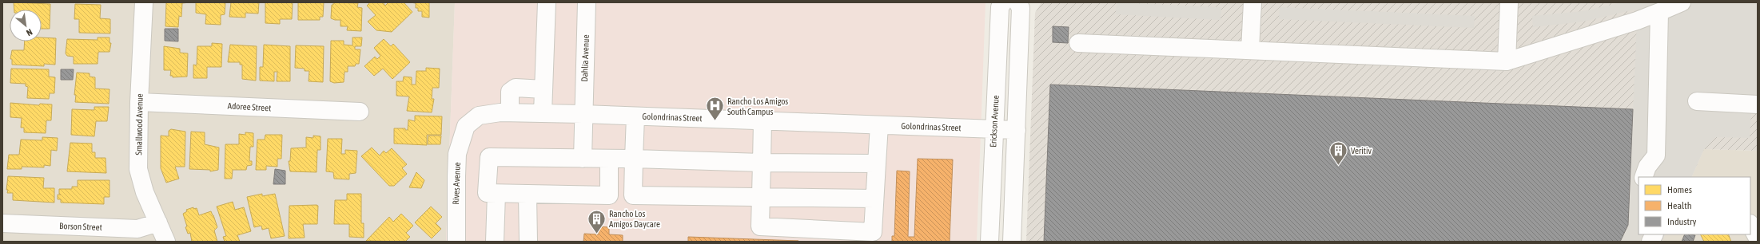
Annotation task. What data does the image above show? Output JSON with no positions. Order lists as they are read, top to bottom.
{
  "streets": {
    "street": [
      "Dahlia Avenue",
      "Adoree Street",
      "Golondrinas Street",
      "Erickson Avenue",
      "Smallwood Avenue",
      "Rives Avenue",
      "Borson Street"
    ]
  },
  "crossings": [
    ["Dahlia Avenue", "Golondrinas Street"],
    ["Adoree Street", "Smallwood Avenue"],
    ["Golondrinas Street", "Erickson Avenue"],
    ["Golondrinas Street", "Rives Avenue"],
    ["Smallwood Avenue", "Borson Street"]
  ],
  "places": {
    "hospital": ["Rancho Los Amigos South Campus"],
    "building": ["Veritiv", "Rancho Los Amigos Daycare"]
  },
  "legend": ["Homes", "Health", "Industry"],
  "north": "bottom right"
}
